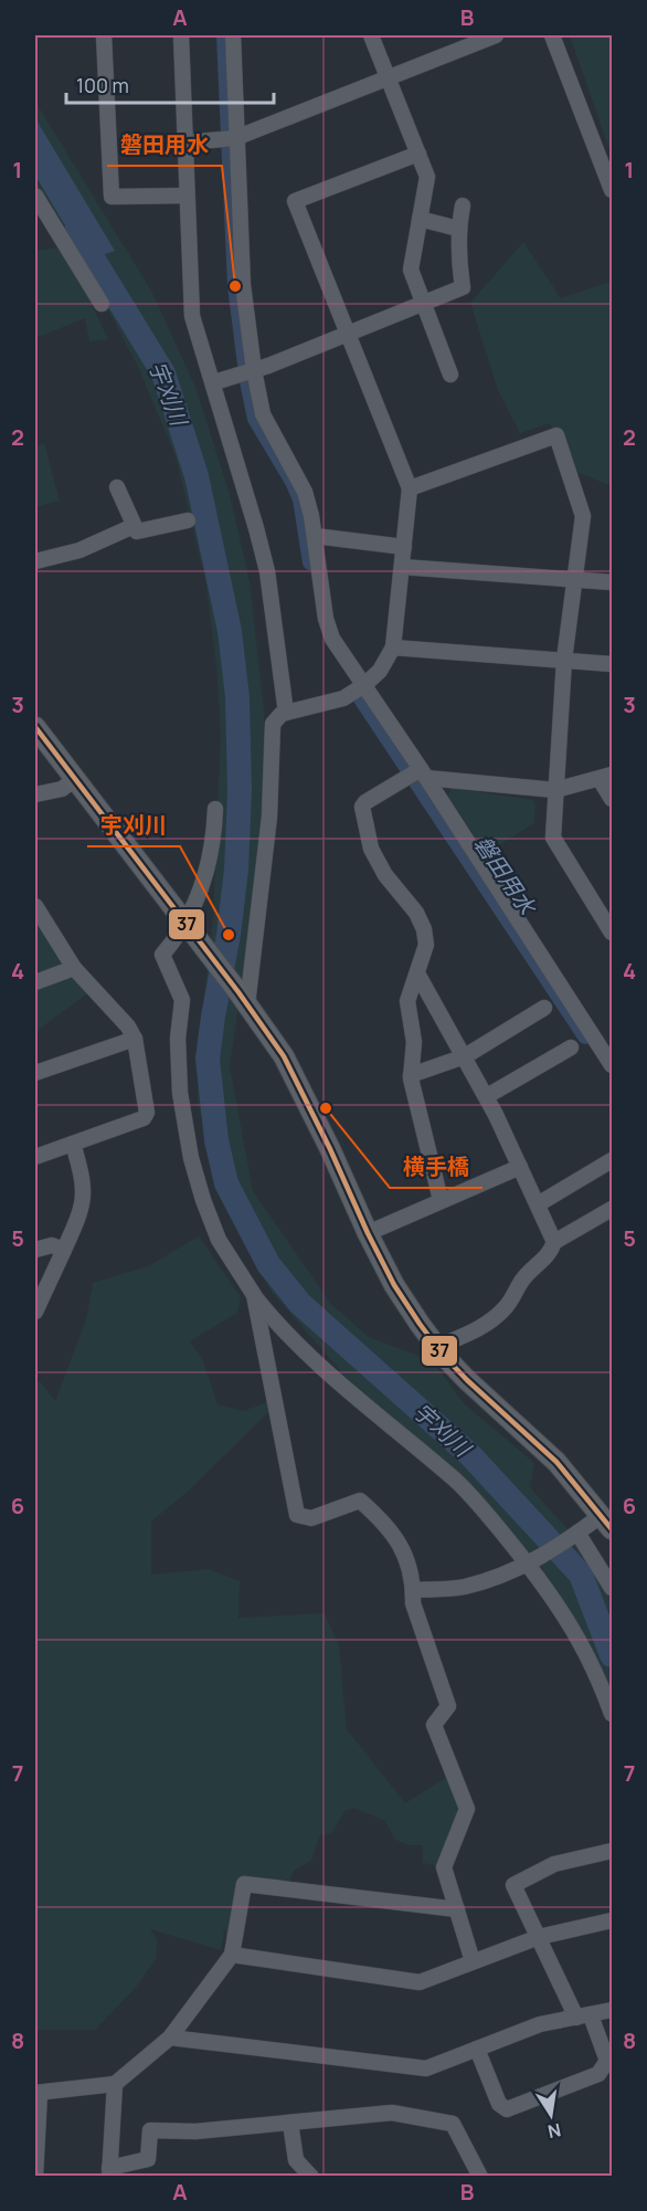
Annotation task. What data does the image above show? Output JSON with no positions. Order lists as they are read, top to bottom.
{
  "water": ["宇刈川", "磐田用水"],
  "places": ["磐田用水", "宇刈川", "横手橋"],
  "lines": ["transit line 37"],
  "scale_bar": "100 m",
  "north": "bottom",
  "grid": {
    "columns": ["A", "B"],
    "rows": [
      "1",
      "2",
      "3",
      "4",
      "5",
      "6",
      "7",
      "8"
    ]
  }
}
